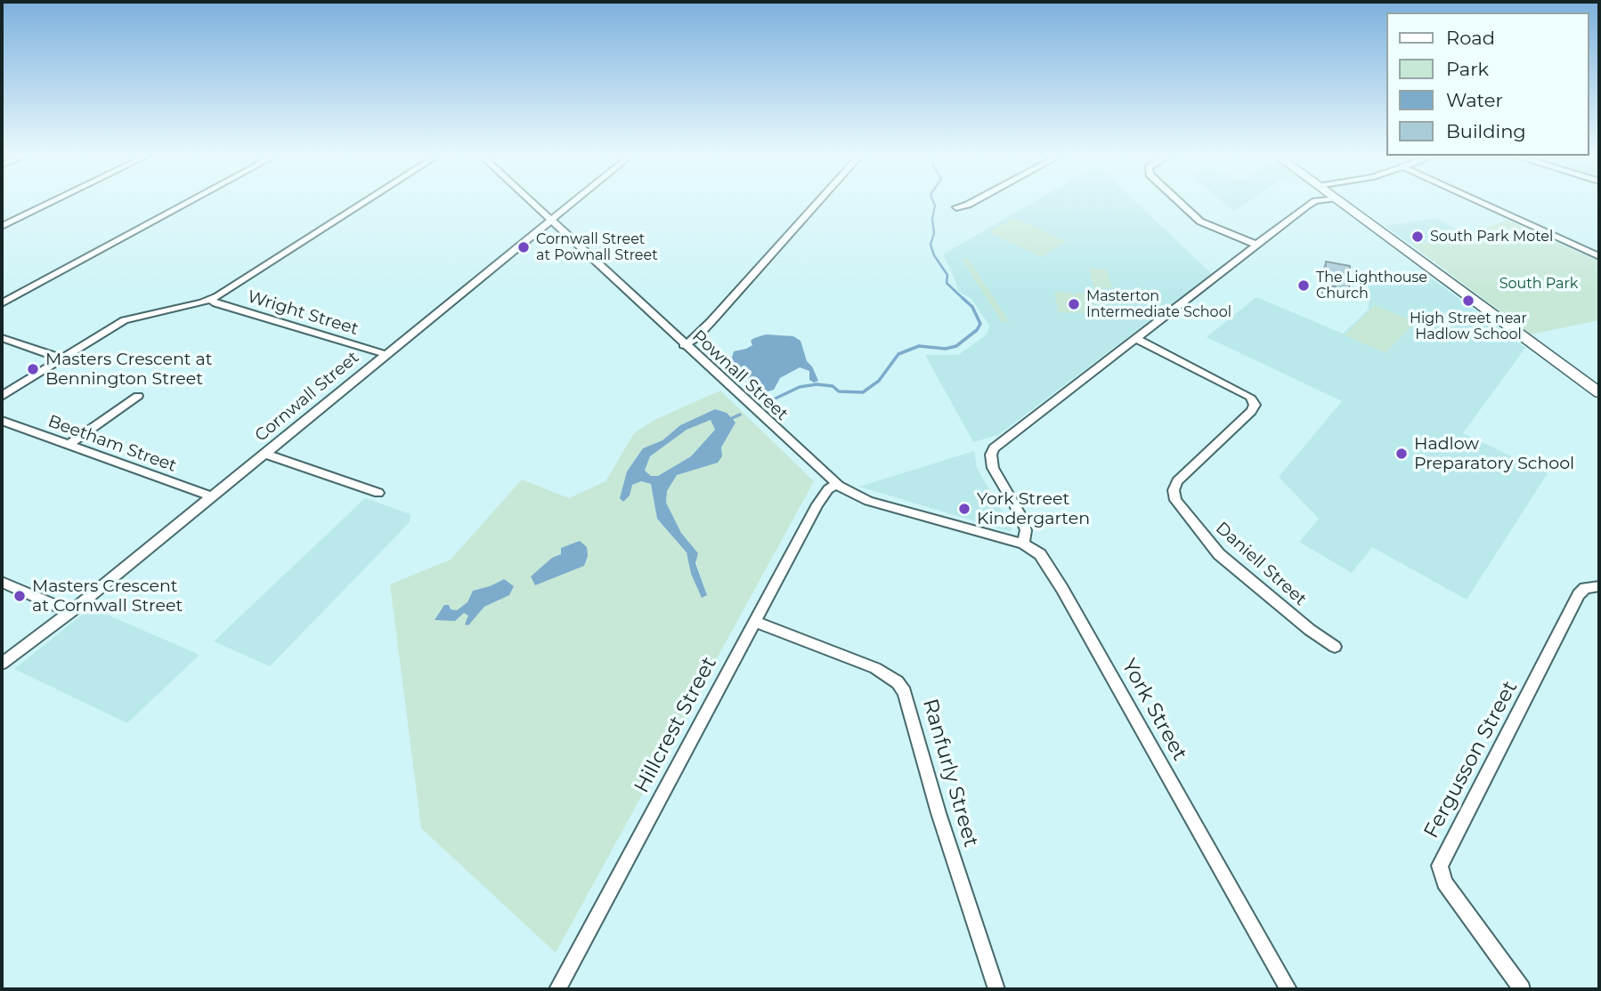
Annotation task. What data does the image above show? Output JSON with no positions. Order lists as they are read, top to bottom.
{
  "streets": {
    "street": [
      "Wright Street",
      "Pownall Street",
      "Cornwall Street",
      "Beetham Street",
      "Daniell Street",
      "York Street",
      "Hillcrest Street",
      "Fergusson Street",
      "Ranfurly Street"
    ]
  },
  "crossings": [
    ["Wright Street", "Cornwall Street"],
    ["Pownall Street", "Cornwall Street"],
    ["Pownall Street", "York Street"],
    ["Pownall Street", "Hillcrest Street"],
    ["Cornwall Street", "Beetham Street"],
    ["Hillcrest Street", "Ranfurly Street"]
  ],
  "parks": ["South Park"],
  "places": [
    "South Park Motel",
    "Cornwall Street at Pownall Street",
    "The Lighthouse Church",
    "High Street near Hadlow School",
    "Masterton Intermediate School",
    "Masters Crescent at Bennington Street",
    "Hadlow Preparatory School",
    "York Street Kindergarten",
    "Masters Crescent at Cornwall Street"
  ],
  "legend": [
    "Road",
    "Park",
    "Water",
    "Building"
  ]
}
